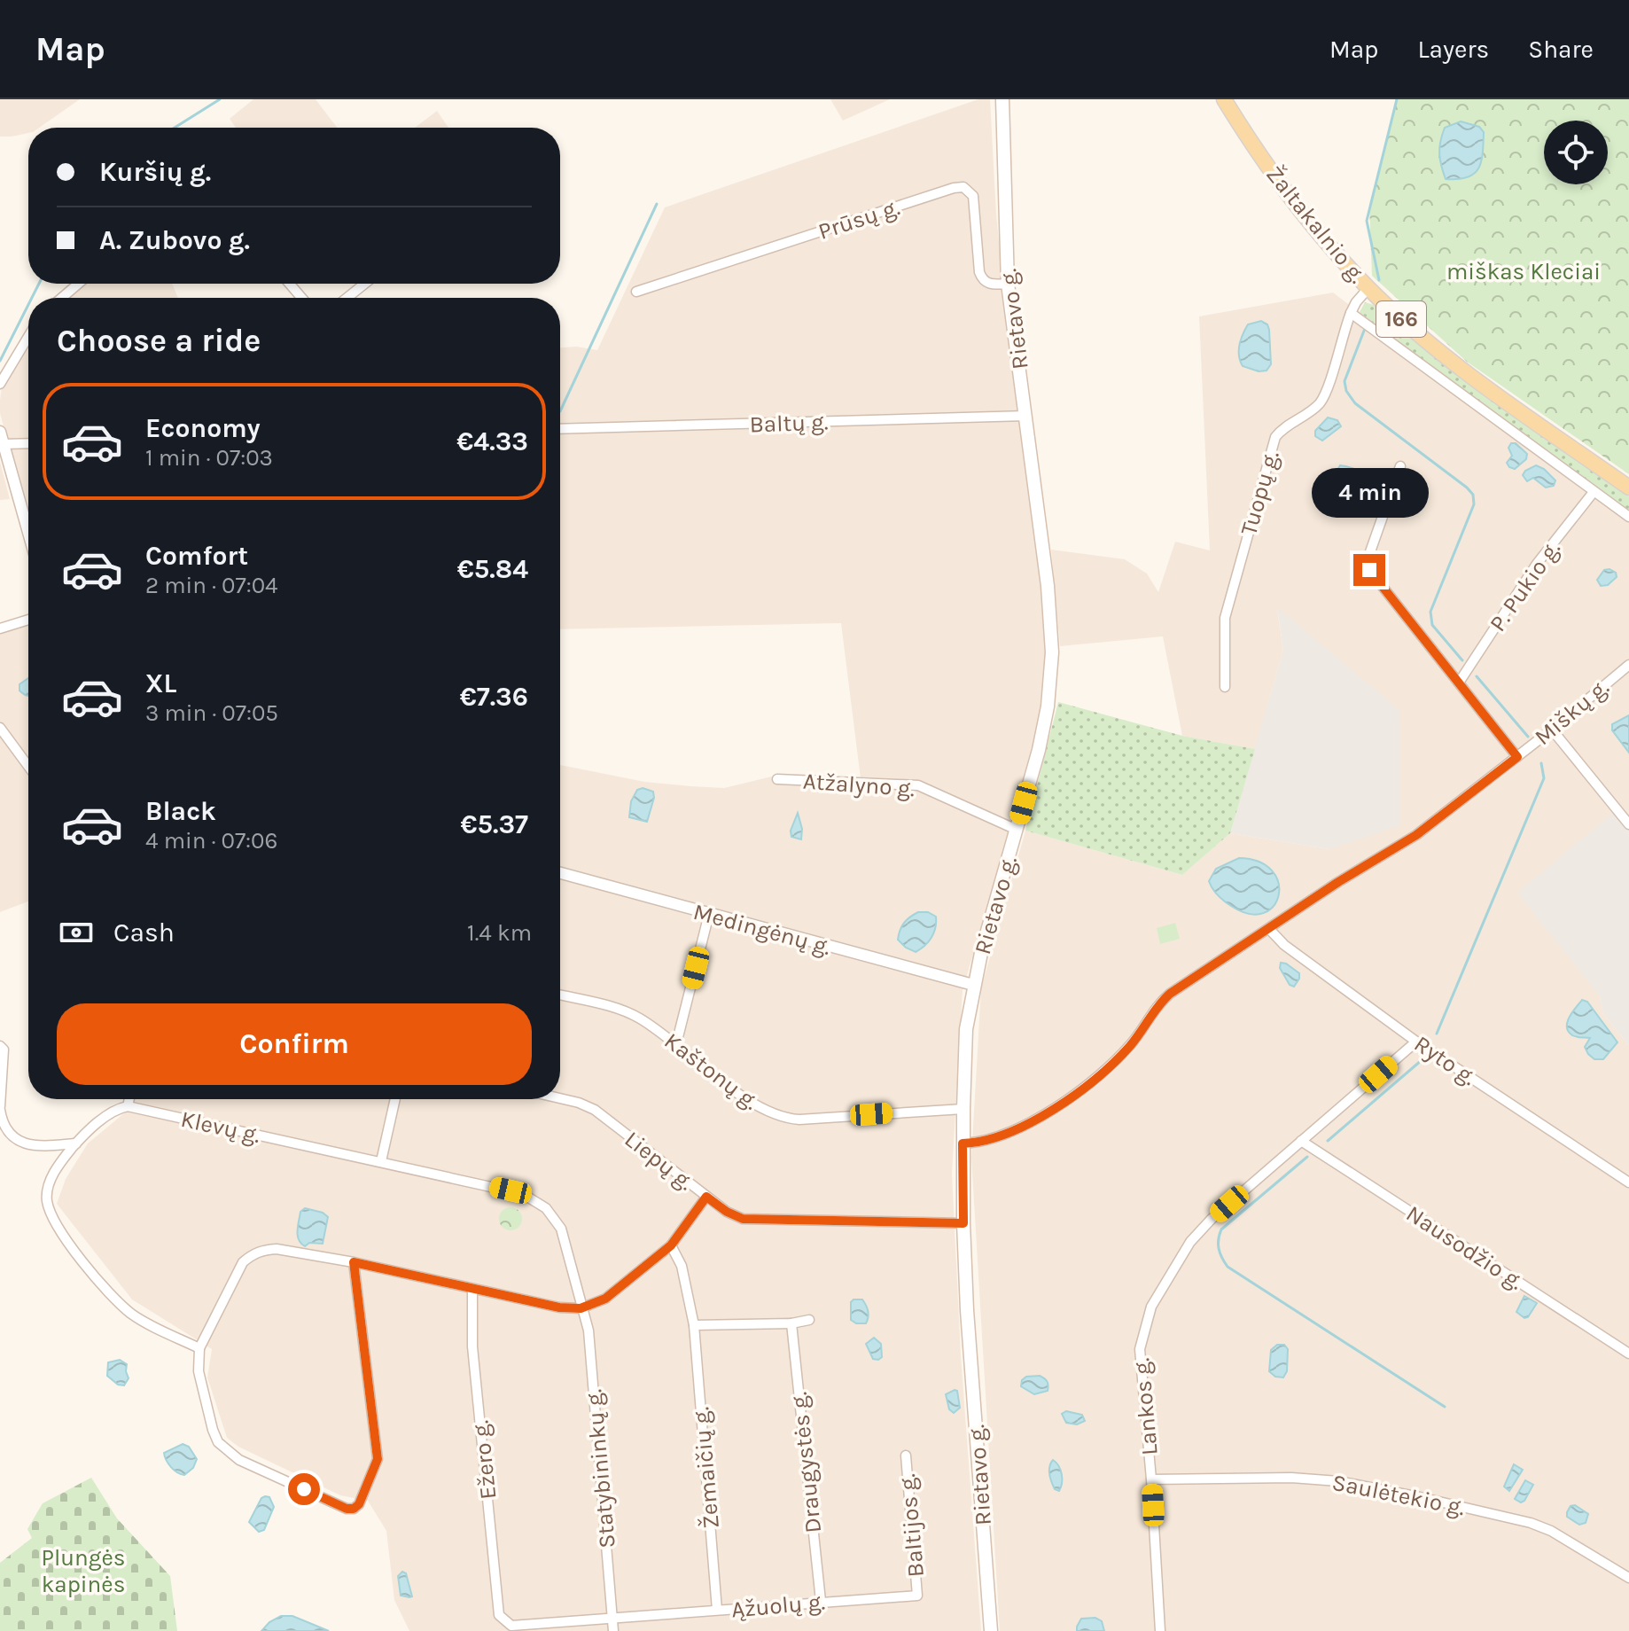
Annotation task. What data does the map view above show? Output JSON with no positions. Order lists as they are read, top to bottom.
{
  "streets": {
    "main road": ["Žaltakalnio g.", "Rietavo g.", "166"],
    "street": [
      "Prūsų g.",
      "Baltų g.",
      "Tuopų g.",
      "P. Pukio g.",
      "Miškų g.",
      "Atžalyno g.",
      "Medingėnų g.",
      "Ryto g.",
      "Kaštonų g.",
      "Klevų g.",
      "Liepų g.",
      "Nausodžio g.",
      "Lankos g.",
      "Ežero g.",
      "Draugystės g.",
      "Žemaičių g.",
      "Statybininkų g.",
      "Saulėtekio g.",
      "Baltijos g.",
      "Ąžuolų g."
    ]
  },
  "crossings": [
    ["Prūsų g.", "Rietavo g."],
    ["Žaltakalnio g.", "Tuopų g."],
    ["Rietavo g.", "Baltų g."],
    ["Rietavo g.", "Miškų g."],
    ["Rietavo g.", "Atžalyno g."],
    ["Rietavo g.", "Medingėnų g."],
    ["Rietavo g.", "Kaštonų g."],
    ["Rietavo g.", "Liepų g."],
    ["Miškų g.", "Ryto g."],
    ["Ryto g.", "Lankos g."],
    ["Klevų g.", "Statybininkų g."],
    ["Nausodžio g.", "Lankos g."],
    ["Lankos g.", "Saulėtekio g."],
    ["Ežero g.", "Ąžuolų g."],
    ["Draugystės g.", "Ąžuolų g."],
    ["Žemaičių g.", "Ąžuolų g."],
    ["Statybininkų g.", "Ąžuolų g."],
    ["Baltijos g.", "Ąžuolų g."]
  ],
  "parks": ["miškas Kleciai", "Plungės kapinės"],
  "page": {
    "header": "Map",
    "nav": ["Map", "Layers", "Share"],
    "banner": ["Kuršių g.", "A. Zubovo g."],
    "heading": "Choose a ride",
    "list": [
      {
        "name": "Economy",
        "note": "1 min · 07:03",
        "value": "€4.33"
      },
      {
        "name": "Comfort",
        "note": "2 min · 07:04",
        "value": "€5.84"
      },
      {
        "name": "XL",
        "note": "3 min · 07:05",
        "value": "€7.36"
      },
      {
        "name": "Black",
        "note": "4 min · 07:06",
        "value": "€5.37"
      }
    ],
    "bubble": "4 min",
    "pay": ["Cash", "1.4 km"],
    "buttons": "Confirm"
  }
}
